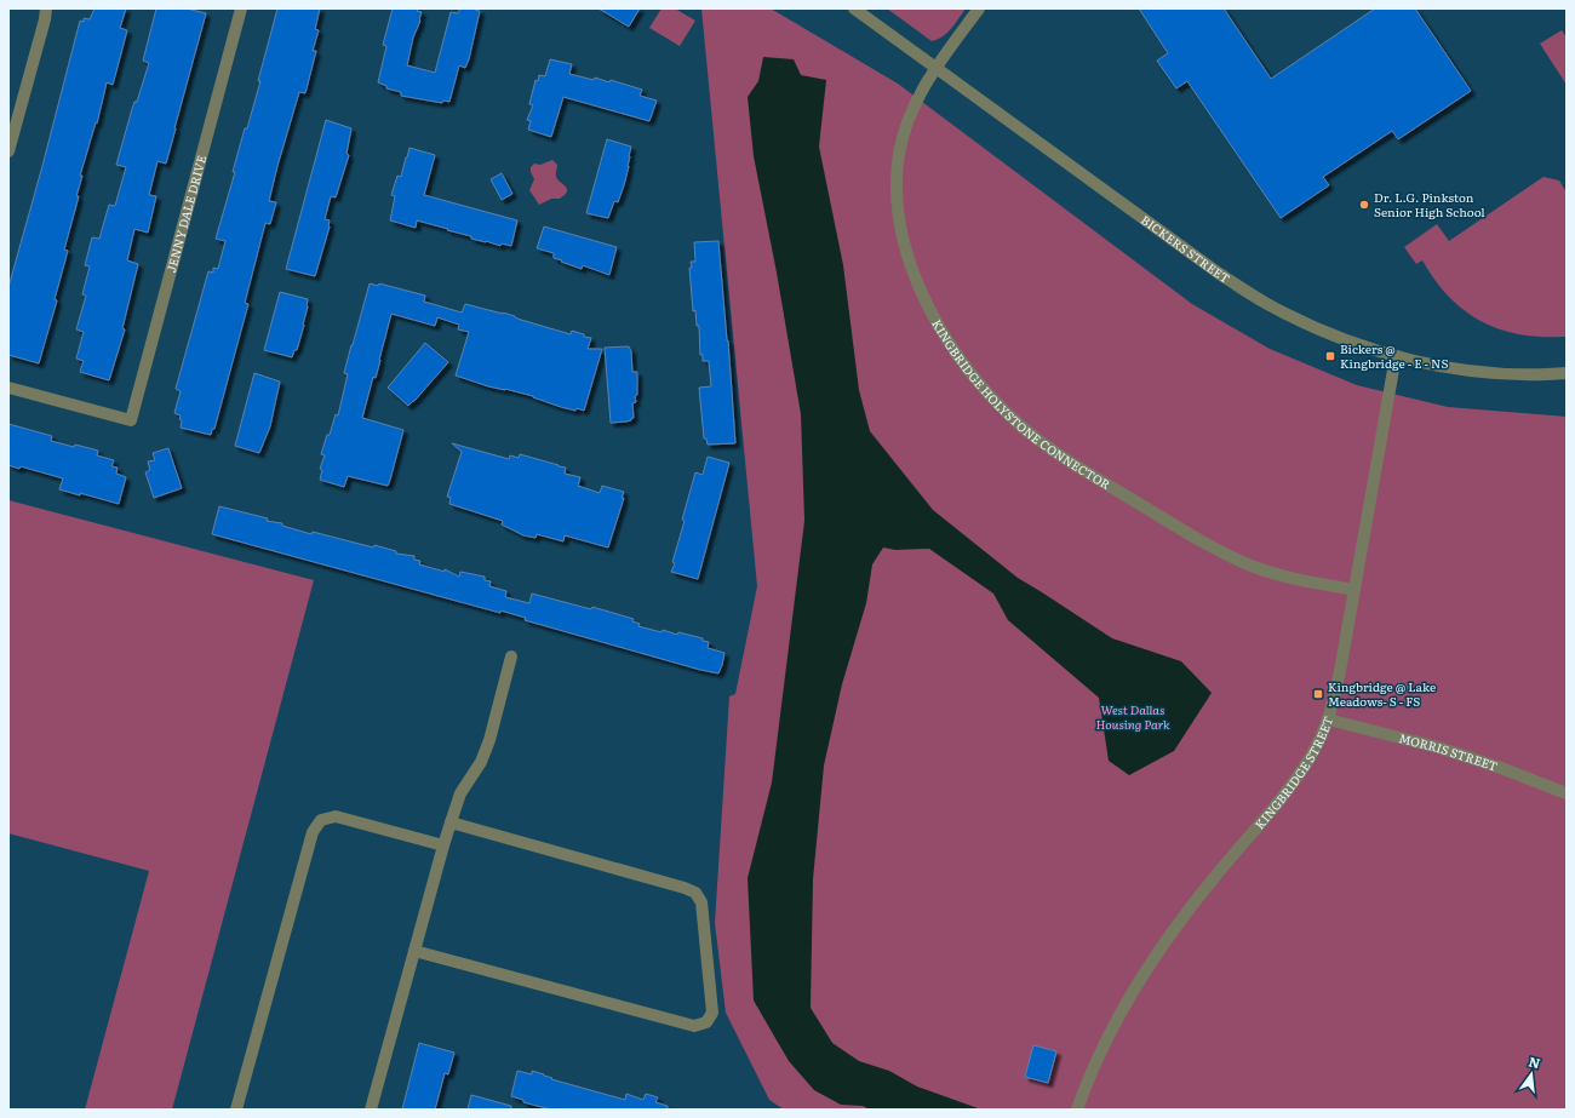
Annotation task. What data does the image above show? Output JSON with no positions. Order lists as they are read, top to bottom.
{
  "streets": {
    "street": [
      "JENNY DALE DRIVE",
      "BICKERS STREET",
      "KINGBRIDGE HOLYSTONE CONNECTOR",
      "MORRIS STREET",
      "KINGBRIDGE STREET"
    ]
  },
  "crossings": [
    ["BICKERS STREET", "KINGBRIDGE HOLYSTONE CONNECTOR"],
    ["BICKERS STREET", "KINGBRIDGE STREET"],
    ["KINGBRIDGE HOLYSTONE CONNECTOR", "KINGBRIDGE STREET"],
    ["MORRIS STREET", "KINGBRIDGE STREET"]
  ],
  "parks": ["West Dallas Housing Park"],
  "places": {
    "other": ["Dr. L.G. Pinkston Senior High School"],
    "transit": ["Bickers @ Kingbridge - E - NS", "Kingbridge @ Lake Meadows- S - FS"]
  },
  "north": "top"
}
